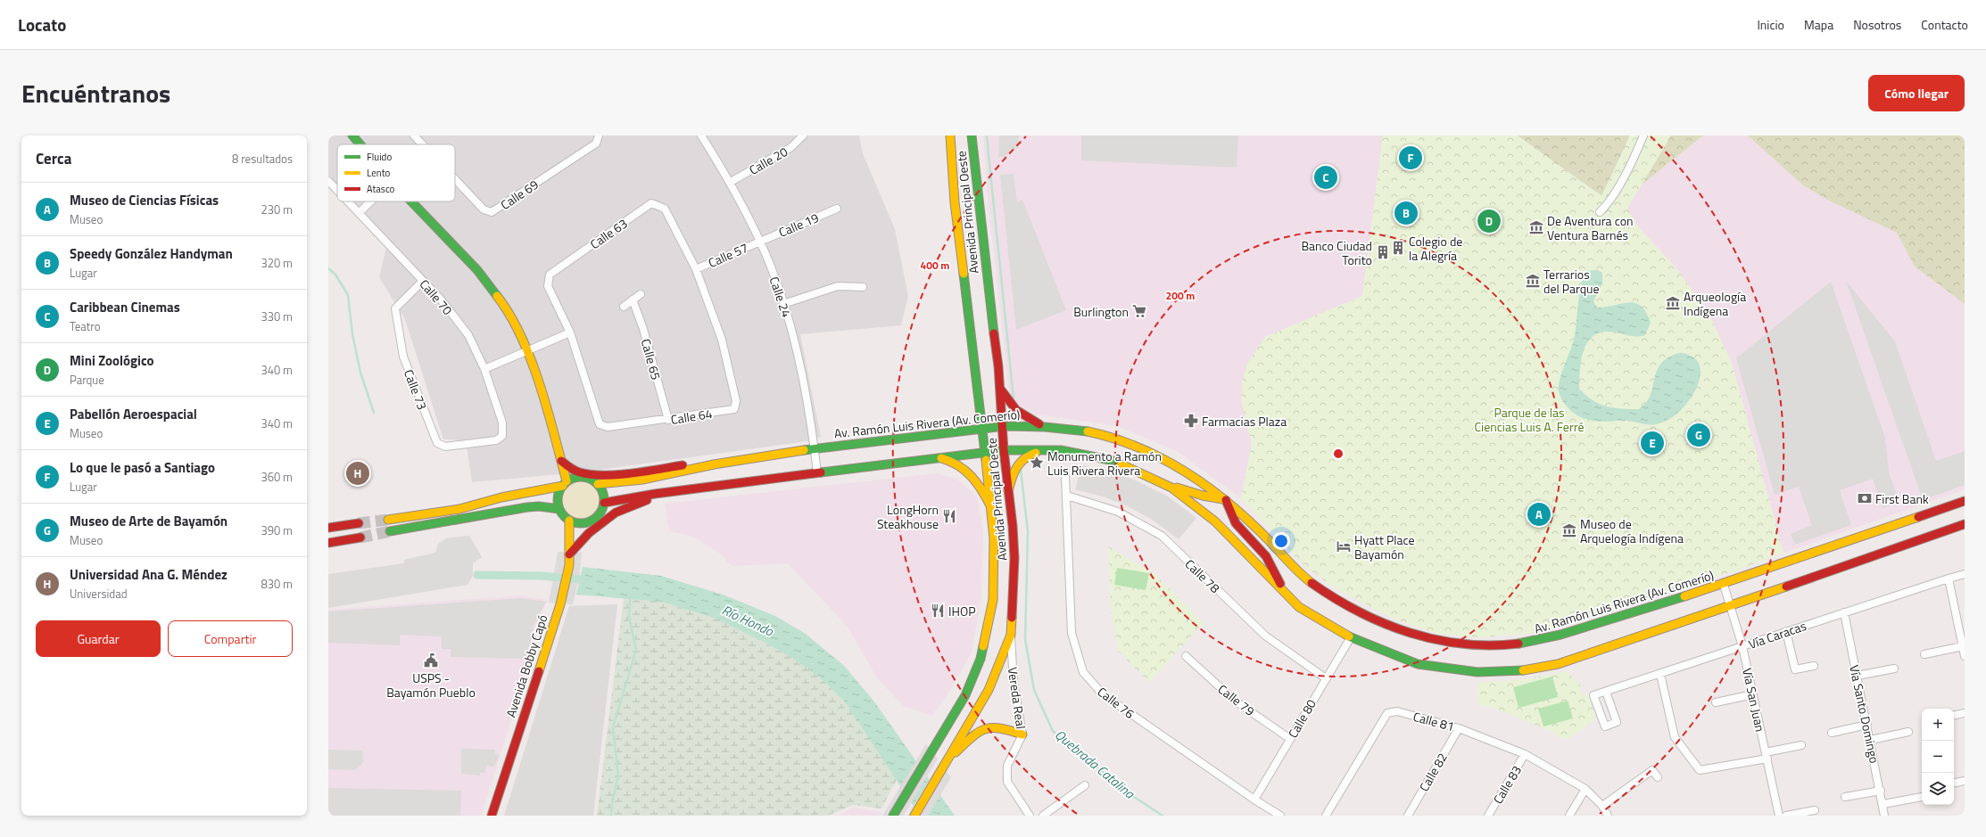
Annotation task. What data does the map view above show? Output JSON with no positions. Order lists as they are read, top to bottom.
{
  "streets": {
    "main road": ["Avenida Principal Oeste", "Av. Ramón Luis Rivera (Av. Comerío)", "Avenida Bobby Capó"],
    "street": [
      "Calle 20",
      "Calle 69",
      "Calle 19",
      "Calle 63",
      "Calle 57",
      "Calle 70",
      "Calle 24",
      "Calle 65",
      "Calle 73",
      "Calle 64",
      "Calle 78",
      "Vía Caracas",
      "Vereda Real",
      "Calle 79",
      "Vía San Juan",
      "Calle 76",
      "Vía Santo Domingo",
      "Calle 80",
      "Calle 81",
      "Calle 82",
      "Calle 83"
    ]
  },
  "crossings": [
    ["Calle 20", "Calle 24"],
    ["Avenida Principal Oeste", "Av. Ramón Luis Rivera (Av. Comerío)"],
    ["Avenida Principal Oeste", "Vereda Real"],
    ["Calle 19", "Calle 57"],
    ["Calle 19", "Calle 24"],
    ["Calle 63", "Calle 57"],
    ["Calle 63", "Calle 64"],
    ["Calle 57", "Calle 24"],
    ["Calle 57", "Calle 64"],
    ["Calle 70", "Calle 73"],
    ["Calle 24", "Av. Ramón Luis Rivera (Av. Comerío)"],
    ["Calle 65", "Calle 64"],
    ["Av. Ramón Luis Rivera (Av. Comerío)", "Avenida Bobby Capó"],
    ["Av. Ramón Luis Rivera (Av. Comerío)", "Vía San Juan"],
    ["Calle 78", "Calle 76"],
    ["Calle 78", "Calle 80"],
    ["Vía Caracas", "Vía San Juan"],
    ["Vía Caracas", "Vía Santo Domingo"],
    ["Calle 79", "Calle 80"],
    ["Calle 76", "Calle 80"],
    ["Calle 81", "Calle 82"],
    ["Calle 81", "Calle 83"]
  ],
  "water": ["Río Hondo", "Quebrada Catalina"],
  "parks": ["Parque de las Ciencias Luis A. Ferré"],
  "places": {
    "museum": [
      "De Aventura con Ventura Barnés",
      "Terrarios del Parque",
      "Arqueología Indígena",
      "Museo de Arquelogía Indígena"
    ],
    "building": ["Colegio de la Alegría", "Banco Ciudad Torito"],
    "supermarket": ["Burlington"],
    "pharmacy": ["Farmacias Plaza"],
    "place": ["Monumento a Ramón Luis Rivera Rivera"],
    "bank": ["First Bank"],
    "restaurant": ["LongHorn Steakhouse", "IHOP"],
    "hotel": ["Hyatt Place Bayamón"],
    "public building": ["USPS - Bayamón Pueblo"]
  },
  "legend": ["Fluido", "Lento", "Atasco"],
  "page": {
    "header": "Locato",
    "nav": [
      "Inicio",
      "Mapa",
      "Nosotros",
      "Contacto"
    ],
    "title": "Encuéntranos",
    "buttons": [
      "Cómo llegar",
      ["Guardar", "Compartir"]
    ],
    "heading": ["Cerca", "8 resultados"],
    "pins": [
      "F",
      "C",
      "B",
      "D",
      "G",
      "E",
      "H",
      "A"
    ],
    "list": [
      {
        "mark": "A",
        "name": "Museo de Ciencias Físicas",
        "note": "Museo",
        "value": "230 m"
      },
      {
        "mark": "B",
        "name": "Speedy González Handyman",
        "note": "Lugar",
        "value": "320 m"
      },
      {
        "mark": "C",
        "name": "Caribbean Cinemas",
        "note": "Teatro",
        "value": "330 m"
      },
      {
        "mark": "D",
        "name": "Mini Zoológico",
        "note": "Parque",
        "value": "340 m"
      },
      {
        "mark": "E",
        "name": "Pabellón Aeroespacial",
        "note": "Museo",
        "value": "340 m"
      },
      {
        "mark": "F",
        "name": "Lo que le pasó a Santiago",
        "note": "Lugar",
        "value": "360 m"
      },
      {
        "mark": "G",
        "name": "Museo de Arte de Bayamón",
        "note": "Museo",
        "value": "390 m"
      },
      {
        "mark": "H",
        "name": "Universidad Ana G. Méndez",
        "note": "Universidad",
        "value": "830 m"
      }
    ],
    "map_buttons": ["+", "−"]
  },
  "rings": ["400 m", "200 m"]
}
